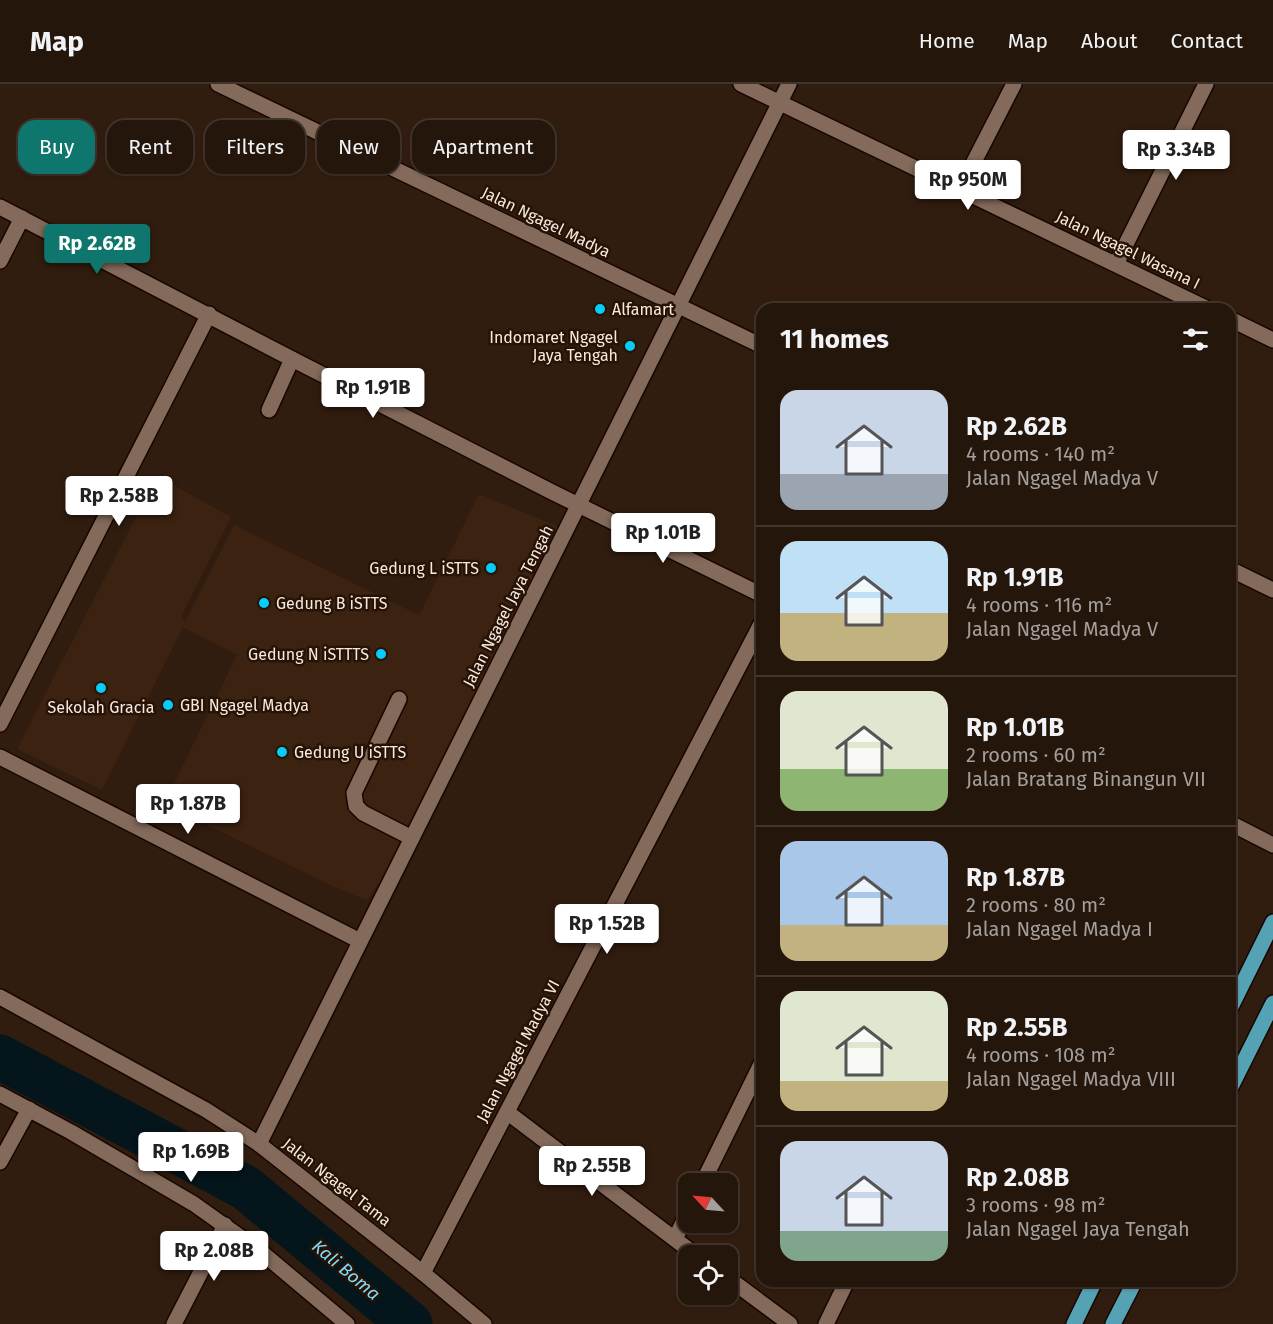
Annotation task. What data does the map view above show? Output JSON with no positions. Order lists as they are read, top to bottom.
{
  "streets": {
    "street": [
      "Jalan Ngagel Madya",
      "Jalan Ngagel Wasana I",
      "Jalan Ngagel Jaya Tengah",
      "Jalan Ngagel Madya VI",
      "Jalan Ngagel Tama"
    ]
  },
  "crossings": [
    ["Jalan Ngagel Madya", "Jalan Ngagel Jaya Tengah"],
    ["Jalan Ngagel Wasana I", "Jalan Ngagel Jaya Tengah"],
    ["Jalan Ngagel Jaya Tengah", "Jalan Ngagel Tama"],
    ["Jalan Ngagel Madya VI", "Jalan Ngagel Tama"]
  ],
  "water": ["Kali Boma"],
  "places": [
    "Alfamart",
    "Indomaret Ngagel Jaya Tengah",
    "Gedung L iSTTS",
    "Gedung B iSTTS",
    "Gedung N iSTTTS",
    "Sekolah Gracia",
    "GBI Ngagel Madya",
    "Gedung U iSTTS"
  ],
  "north": "top left",
  "page": {
    "header": "Map",
    "nav": [
      "Home",
      "Map",
      "About",
      "Contact"
    ],
    "chip": [
      "Buy",
      "Rent",
      "Filters",
      "New",
      "Apartment"
    ],
    "price": [
      "Rp 3.34B",
      "Rp 950M",
      "Rp 2.62B",
      "Rp 1.91B",
      "Rp 2.58B",
      "Rp 1.01B",
      "Rp 1.87B",
      "Rp 1.52B",
      "Rp 1.69B",
      "Rp 2.55B",
      "Rp 2.08B"
    ],
    "heading": "11 homes",
    "list": [
      {
        "name": "Rp 2.62B",
        "note": "4 rooms · 140 m² · Jalan Ngagel Madya V"
      },
      {
        "name": "Rp 1.91B",
        "note": "4 rooms · 116 m² · Jalan Ngagel Madya V"
      },
      {
        "name": "Rp 1.01B",
        "note": "2 rooms · 60 m² · Jalan Bratang Binangun VII"
      },
      {
        "name": "Rp 1.87B",
        "note": "2 rooms · 80 m² · Jalan Ngagel Madya I"
      },
      {
        "name": "Rp 2.55B",
        "note": "4 rooms · 108 m² · Jalan Ngagel Madya VIII"
      },
      {
        "name": "Rp 2.08B",
        "note": "3 rooms · 98 m² · Jalan Ngagel Jaya Tengah"
      }
    ]
  }
}
